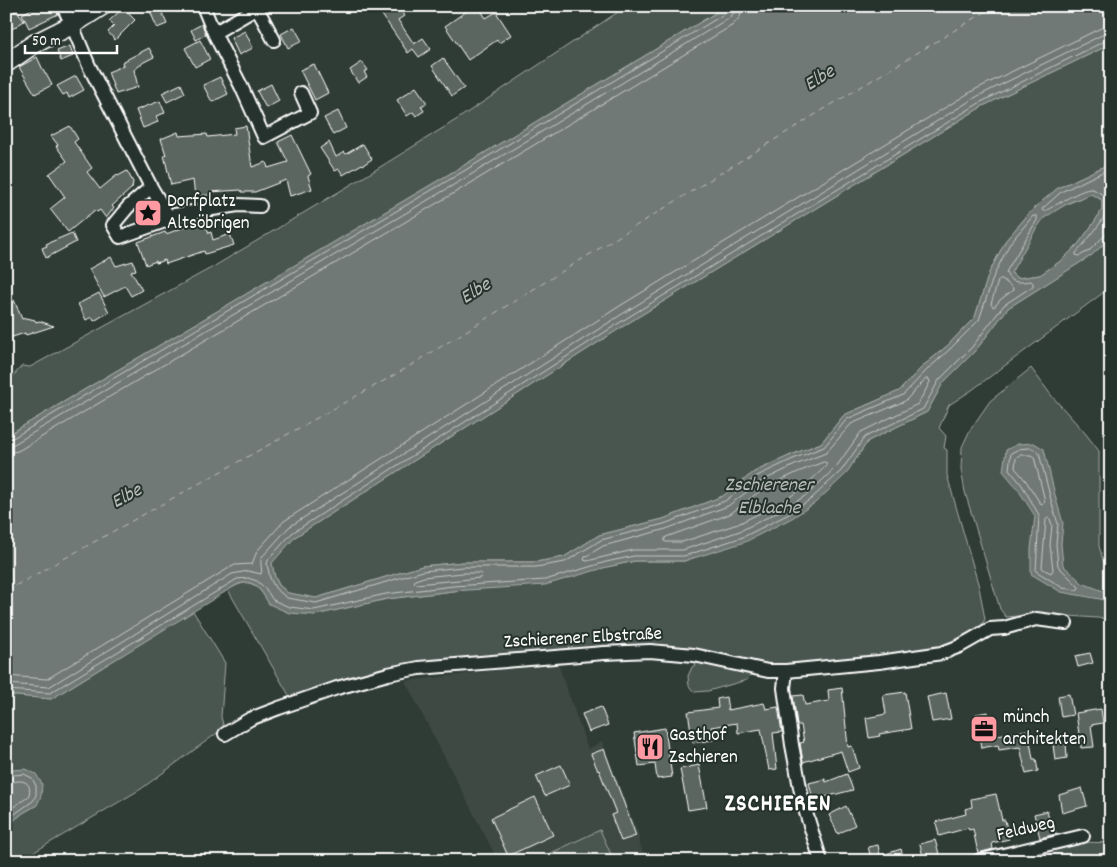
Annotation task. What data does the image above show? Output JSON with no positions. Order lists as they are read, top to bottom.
{
  "streets": {
    "street": ["Zschierener Elbstraße", "Feldweg"]
  },
  "districts": ["ZSCHIEREN"],
  "water": ["Elbe", "Zschierener Elblache"],
  "places": {
    "place": ["Dorfplatz Altsöbrigen"],
    "office": ["münch architekten"],
    "restaurant": ["Gasthof Zschieren"]
  },
  "scale_bar": "50 m"
}
